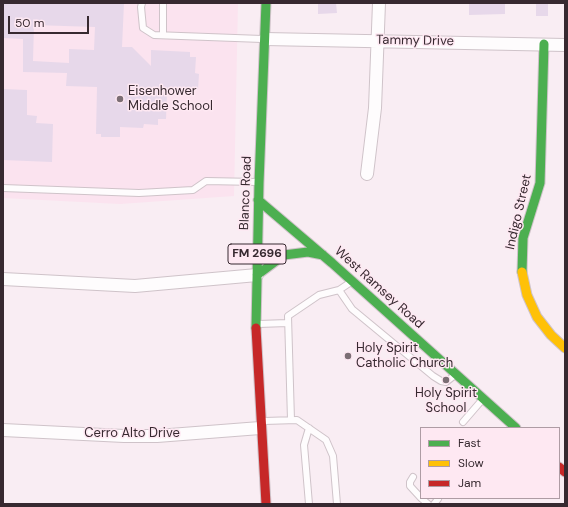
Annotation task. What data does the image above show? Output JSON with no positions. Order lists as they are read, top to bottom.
{
  "streets": {
    "street": [
      "Tammy Drive",
      "Blanco Road",
      "Indigo Street",
      "FM 2696",
      "West Ramsey Road",
      "Cerro Alto Drive"
    ]
  },
  "crossings": [
    ["Tammy Drive", "Blanco Road"],
    ["Tammy Drive", "Indigo Street"],
    ["Blanco Road", "West Ramsey Road"],
    ["Blanco Road", "Cerro Alto Drive"]
  ],
  "places": ["Eisenhower Middle School", "Holy Spirit Catholic Church", "Holy Spirit School"],
  "legend": ["Fast", "Slow", "Jam"],
  "scale_bar": "50 m"
}
